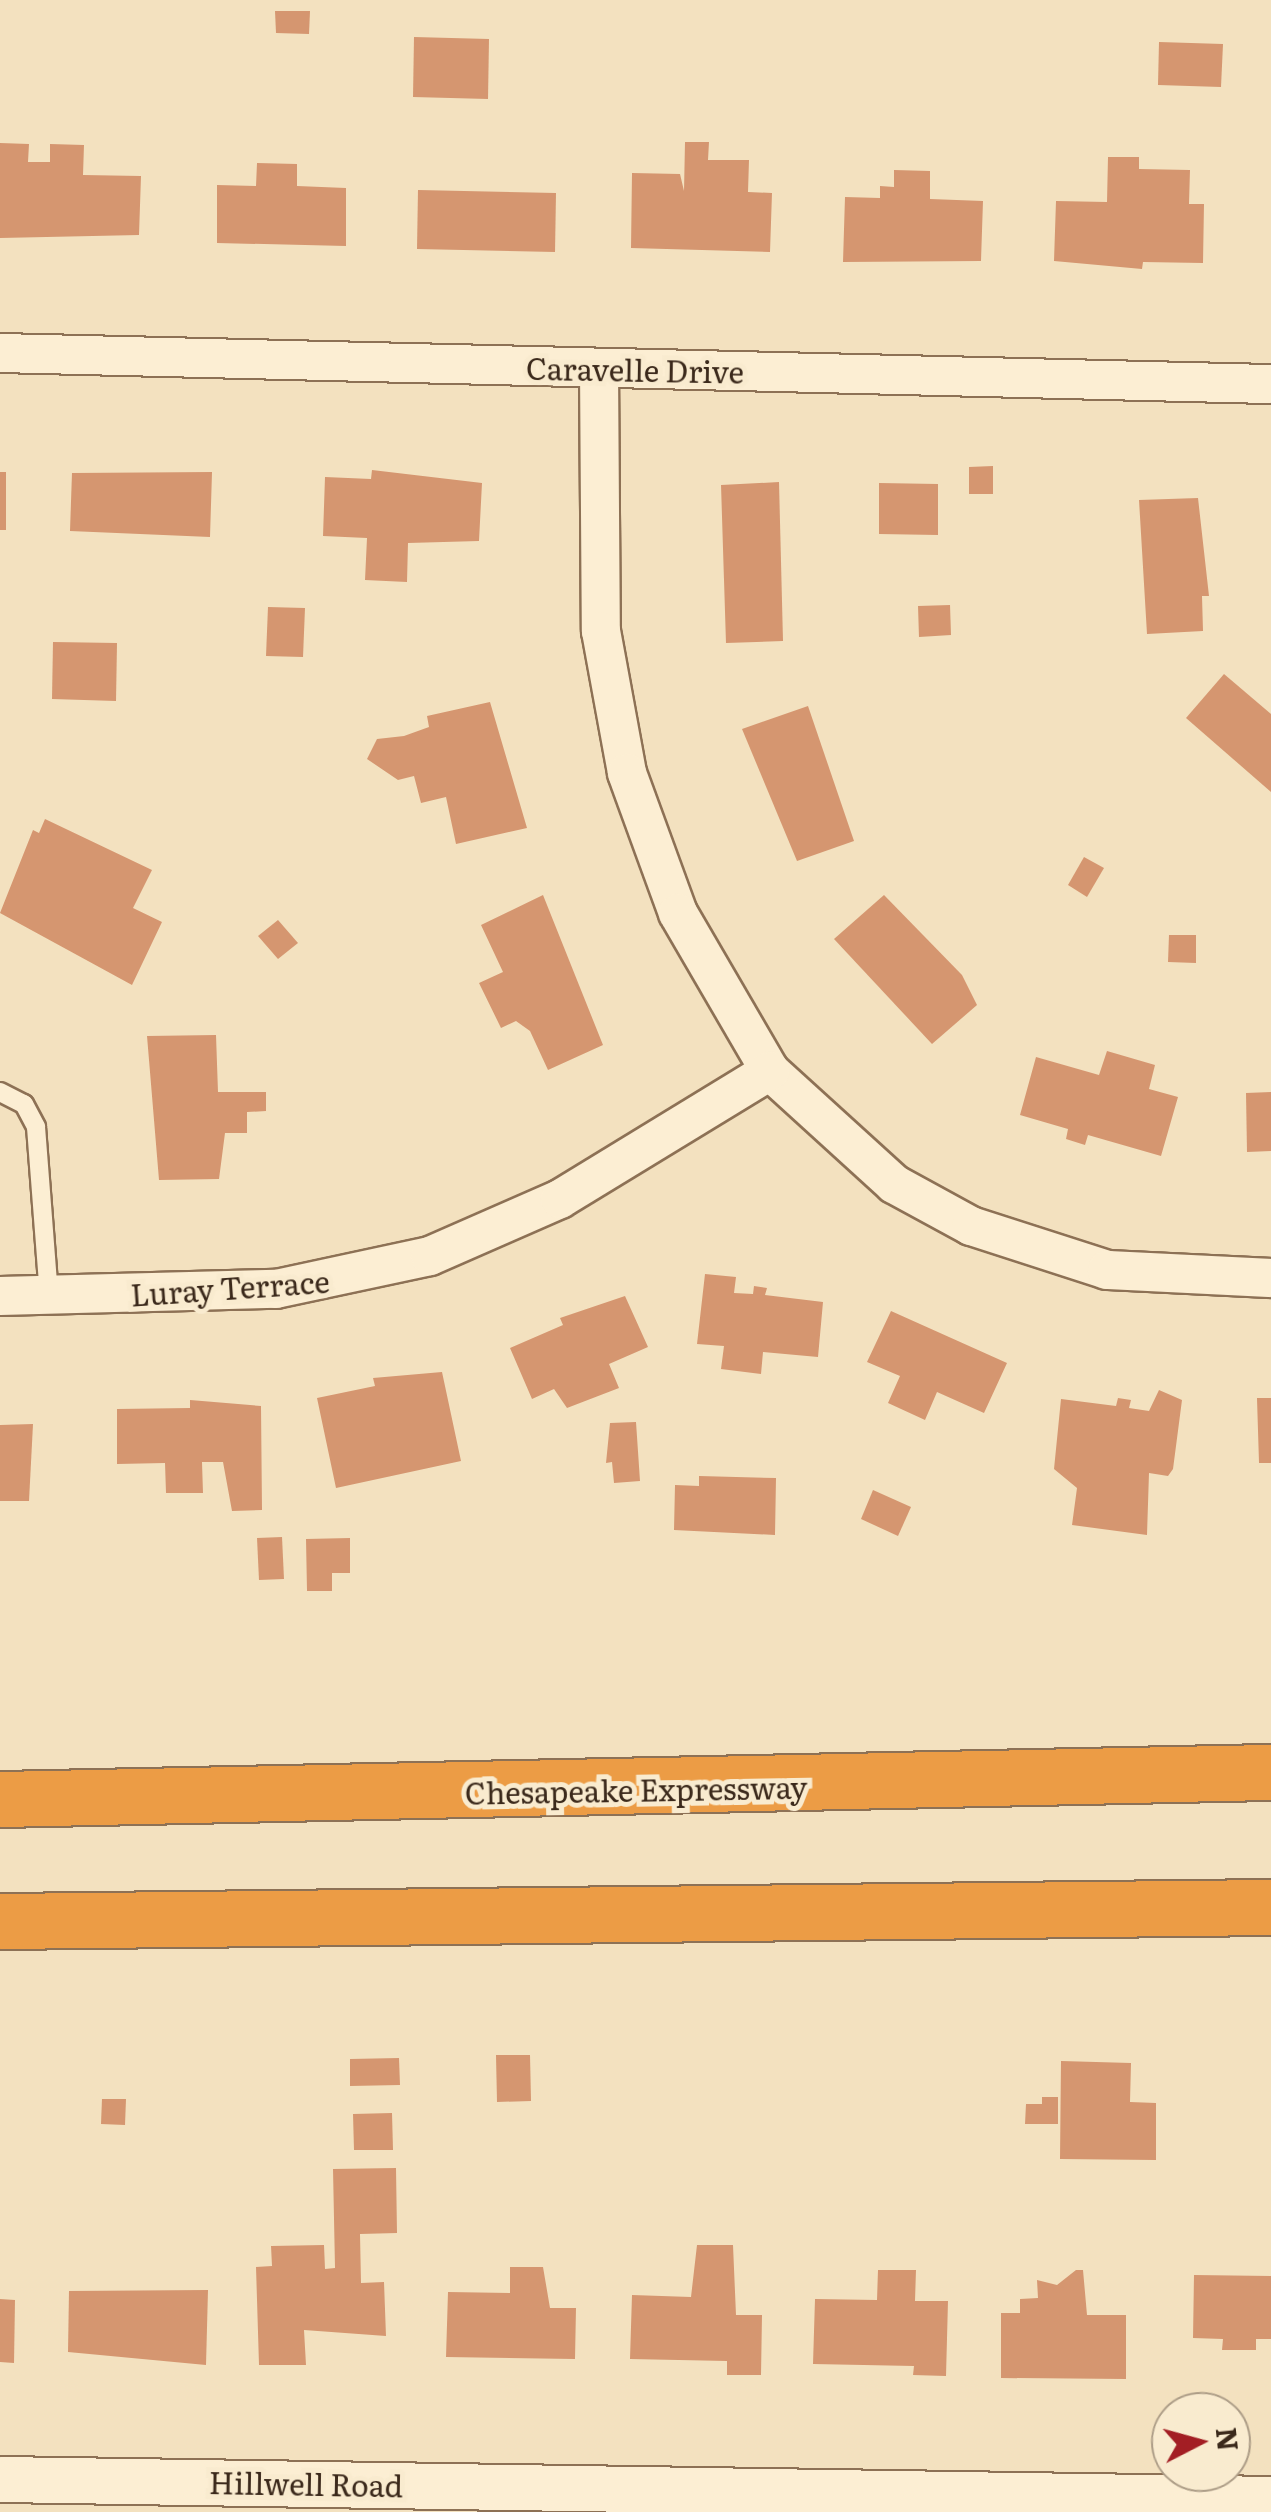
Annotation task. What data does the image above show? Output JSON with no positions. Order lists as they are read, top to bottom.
{
  "streets": {
    "highway": ["Chesapeake Expressway"],
    "street": ["Caravelle Drive", "Luray Terrace", "Hillwell Road"]
  },
  "north": "right"
}
